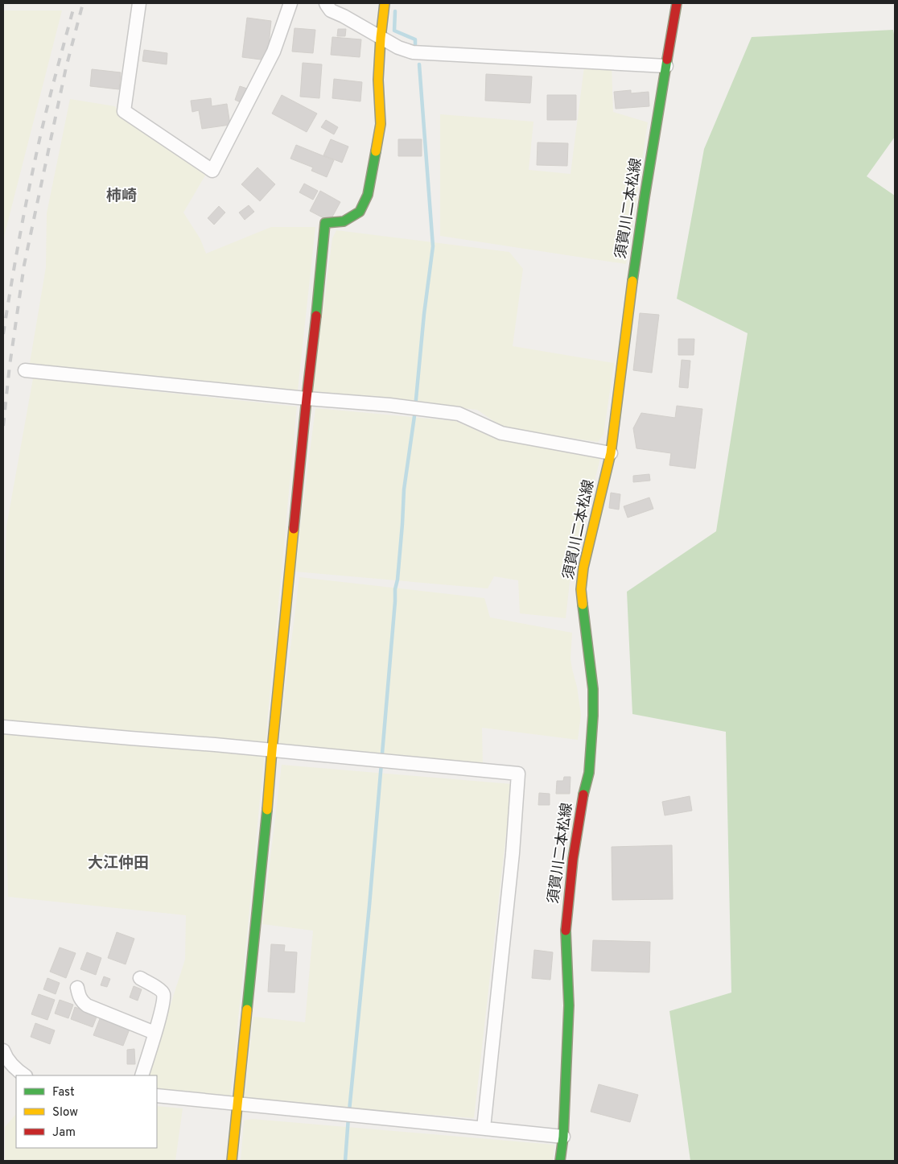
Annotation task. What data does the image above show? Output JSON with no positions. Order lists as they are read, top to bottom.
{
  "streets": {
    "street": ["須賀川二本松線"]
  },
  "districts": ["柿崎", "大江仲田"],
  "legend": ["Fast", "Slow", "Jam"]
}
